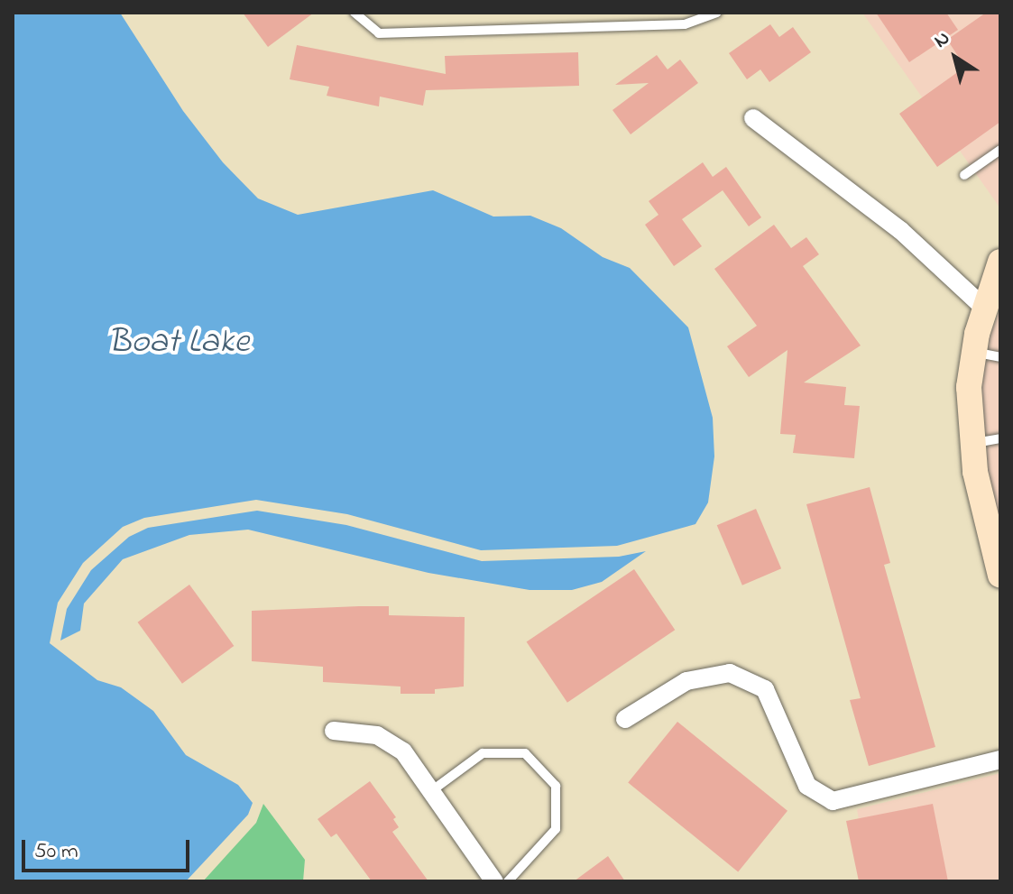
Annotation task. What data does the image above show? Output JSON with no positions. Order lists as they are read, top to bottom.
{
  "water": ["Boat Lake"],
  "scale_bar": "50 m",
  "north": "top left"
}
